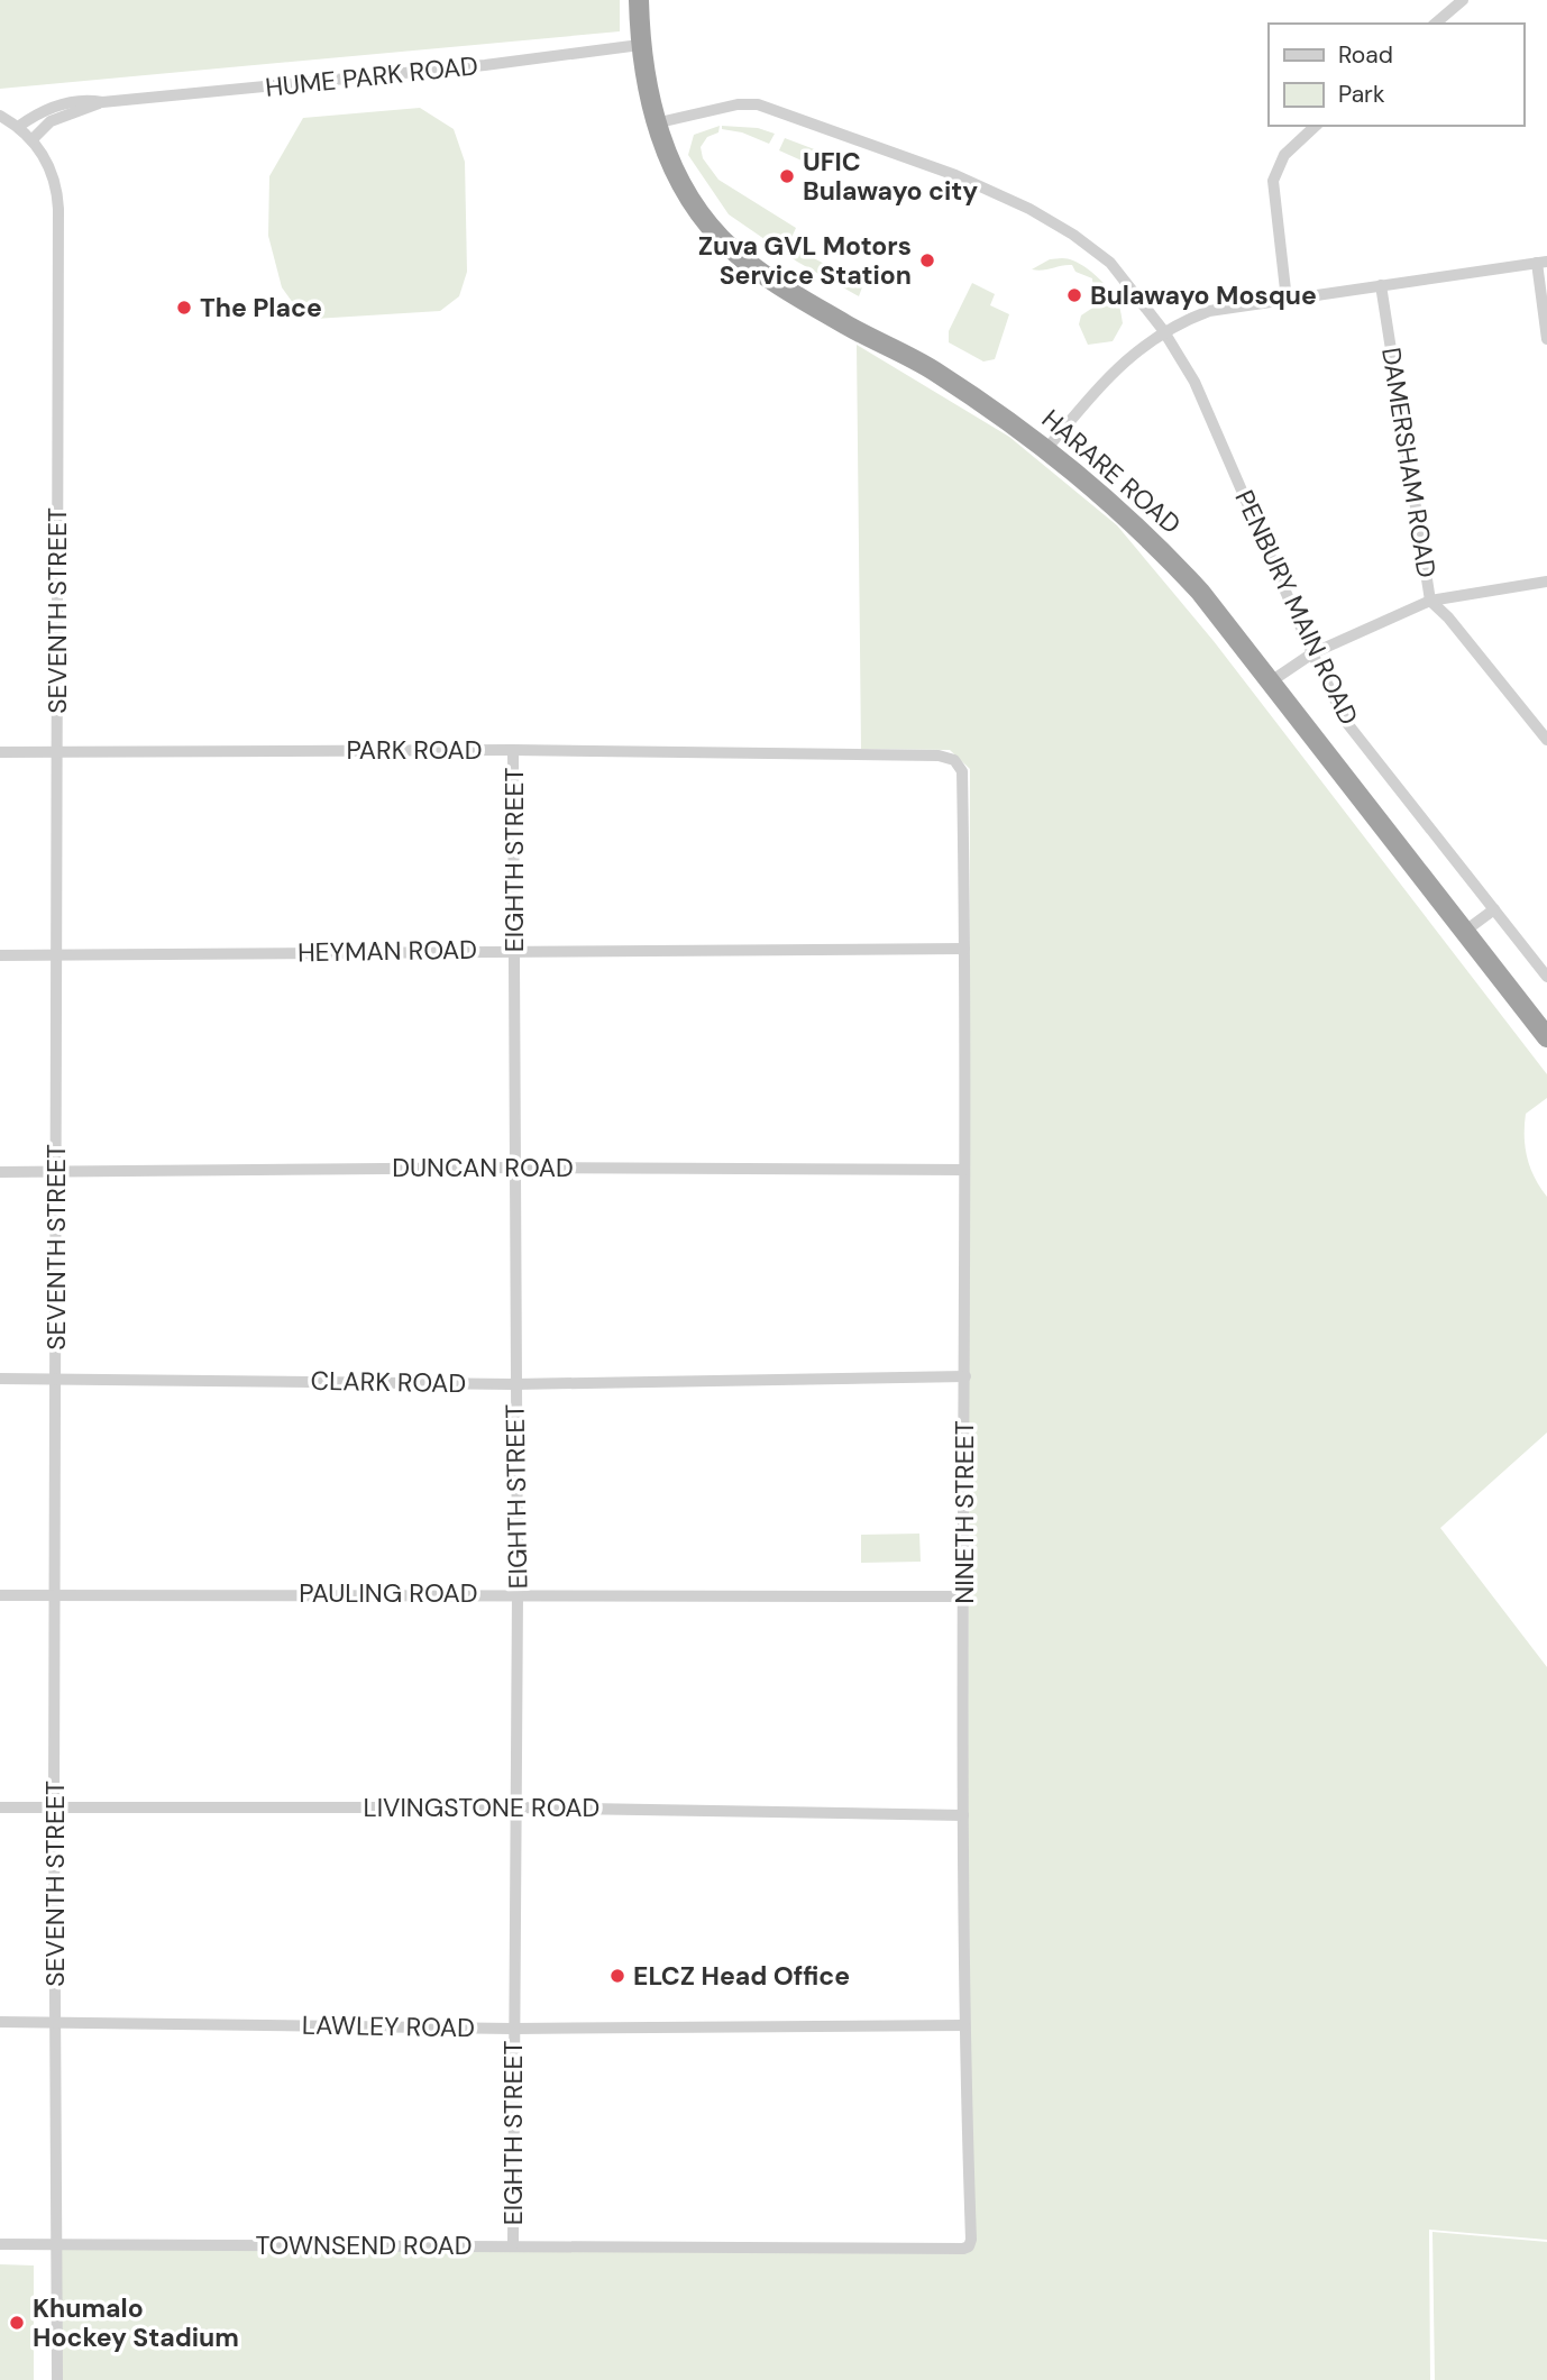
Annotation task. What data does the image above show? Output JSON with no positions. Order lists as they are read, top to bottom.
{
  "streets": {
    "highway": ["HARARE ROAD"],
    "street": [
      "HUME PARK ROAD",
      "DAMERSHAM ROAD",
      "PENBURY MAIN ROAD",
      "SEVENTH STREET",
      "PARK ROAD",
      "EIGHTH STREET",
      "HEYMAN ROAD",
      "DUNCAN ROAD",
      "CLARK ROAD",
      "NINETH STREET",
      "PAULING ROAD",
      "LIVINGSTONE ROAD",
      "LAWLEY ROAD",
      "TOWNSEND ROAD"
    ]
  },
  "crossings": [
    ["HUME PARK ROAD", "HARARE ROAD"],
    ["HUME PARK ROAD", "SEVENTH STREET"],
    ["HARARE ROAD", "PENBURY MAIN ROAD"],
    ["SEVENTH STREET", "PARK ROAD"],
    ["SEVENTH STREET", "HEYMAN ROAD"],
    ["SEVENTH STREET", "DUNCAN ROAD"],
    ["SEVENTH STREET", "CLARK ROAD"],
    ["SEVENTH STREET", "PAULING ROAD"],
    ["SEVENTH STREET", "LIVINGSTONE ROAD"],
    ["SEVENTH STREET", "LAWLEY ROAD"],
    ["SEVENTH STREET", "TOWNSEND ROAD"],
    ["PARK ROAD", "EIGHTH STREET"],
    ["PARK ROAD", "NINETH STREET"],
    ["EIGHTH STREET", "HEYMAN ROAD"],
    ["EIGHTH STREET", "DUNCAN ROAD"],
    ["EIGHTH STREET", "CLARK ROAD"],
    ["EIGHTH STREET", "PAULING ROAD"],
    ["EIGHTH STREET", "LIVINGSTONE ROAD"],
    ["EIGHTH STREET", "LAWLEY ROAD"],
    ["EIGHTH STREET", "TOWNSEND ROAD"],
    ["HEYMAN ROAD", "NINETH STREET"],
    ["DUNCAN ROAD", "NINETH STREET"],
    ["CLARK ROAD", "NINETH STREET"],
    ["NINETH STREET", "PAULING ROAD"],
    ["NINETH STREET", "LIVINGSTONE ROAD"],
    ["NINETH STREET", "LAWLEY ROAD"],
    ["NINETH STREET", "TOWNSEND ROAD"]
  ],
  "places": [
    "UFIC Bulawayo city",
    "Zuva GVL Motors Service Station",
    "Bulawayo Mosque",
    "The Place",
    "ELCZ Head Office",
    "Khumalo Hockey Stadium"
  ],
  "legend": ["Road", "Park"]
}
